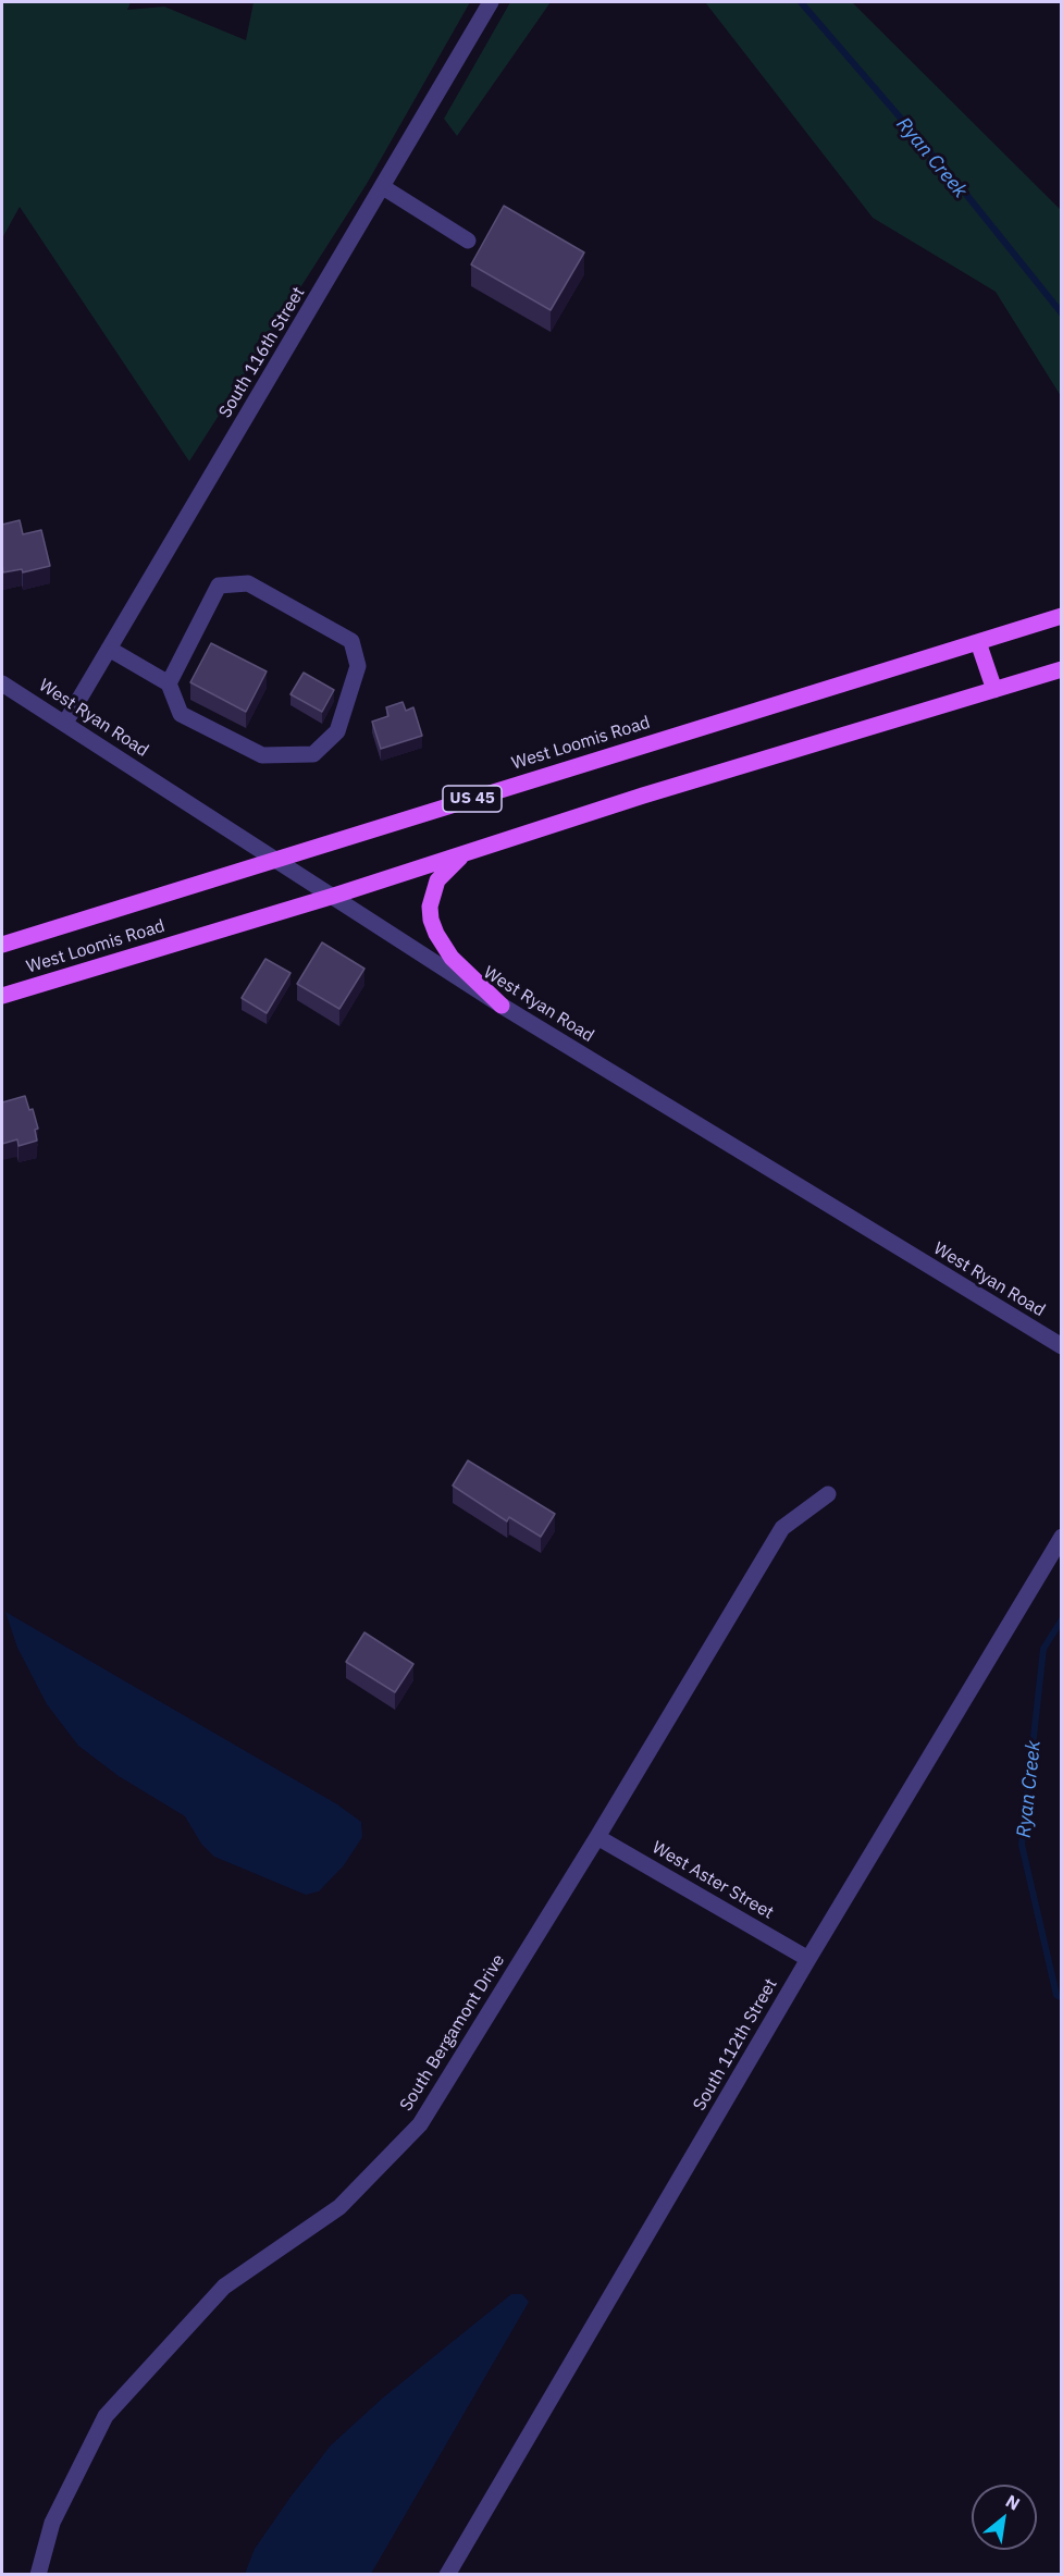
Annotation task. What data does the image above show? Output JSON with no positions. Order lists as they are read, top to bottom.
{
  "streets": {
    "main road": ["West Loomis Road", "US 45"],
    "street": [
      "South 116th Street",
      "West Ryan Road",
      "West Aster Street",
      "South Bergamont Drive",
      "South 112th Street"
    ]
  },
  "crossings": [
    ["South 116th Street", "West Ryan Road"],
    ["West Ryan Road", "West Loomis Road"],
    ["West Aster Street", "South Bergamont Drive"],
    ["West Aster Street", "South 112th Street"]
  ],
  "water": ["Ryan Creek"],
  "north": "top right"
}
